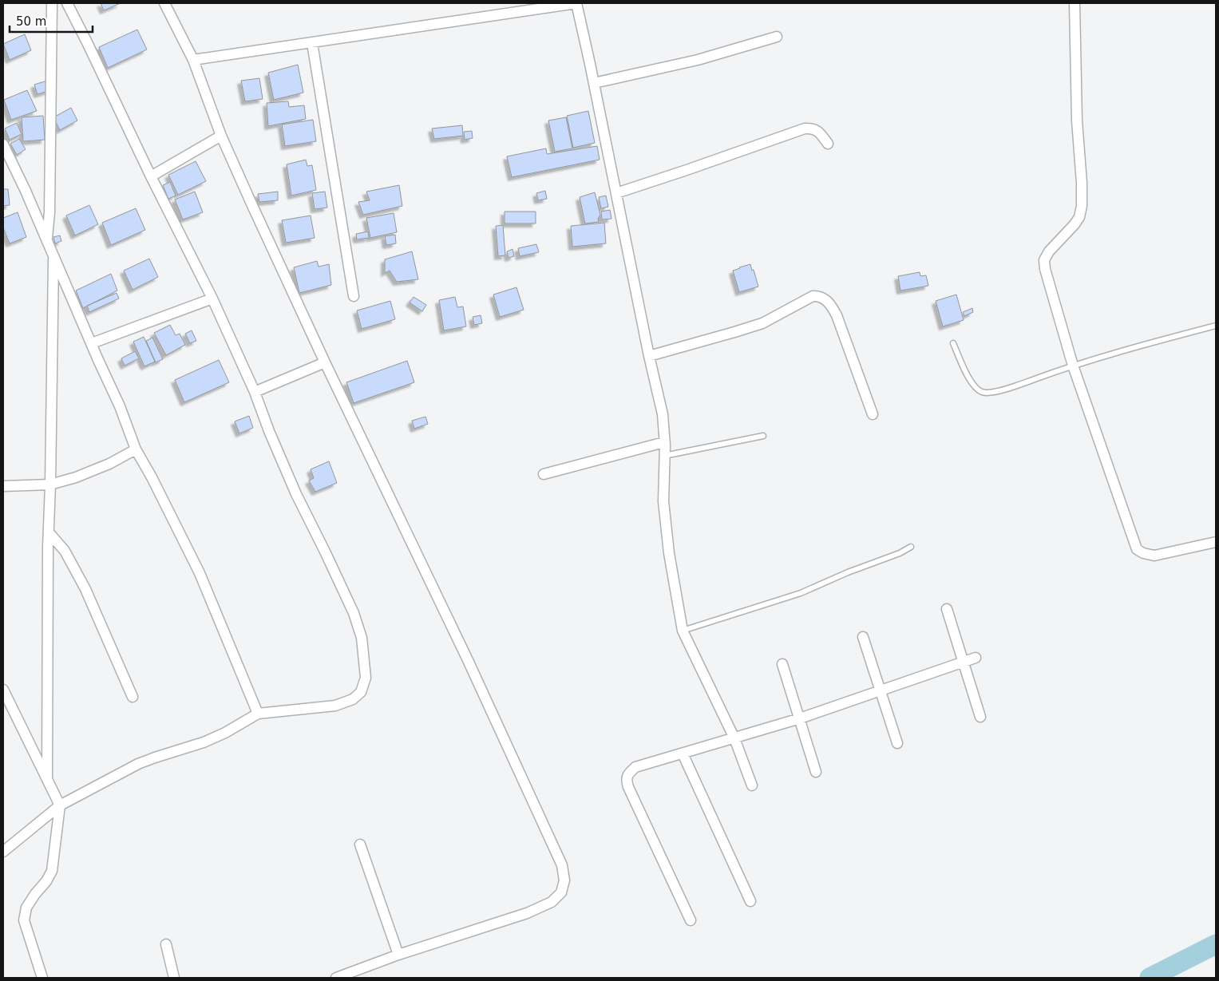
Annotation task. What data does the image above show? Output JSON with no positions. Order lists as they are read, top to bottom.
{
  "scale_bar": "50 m"
}
